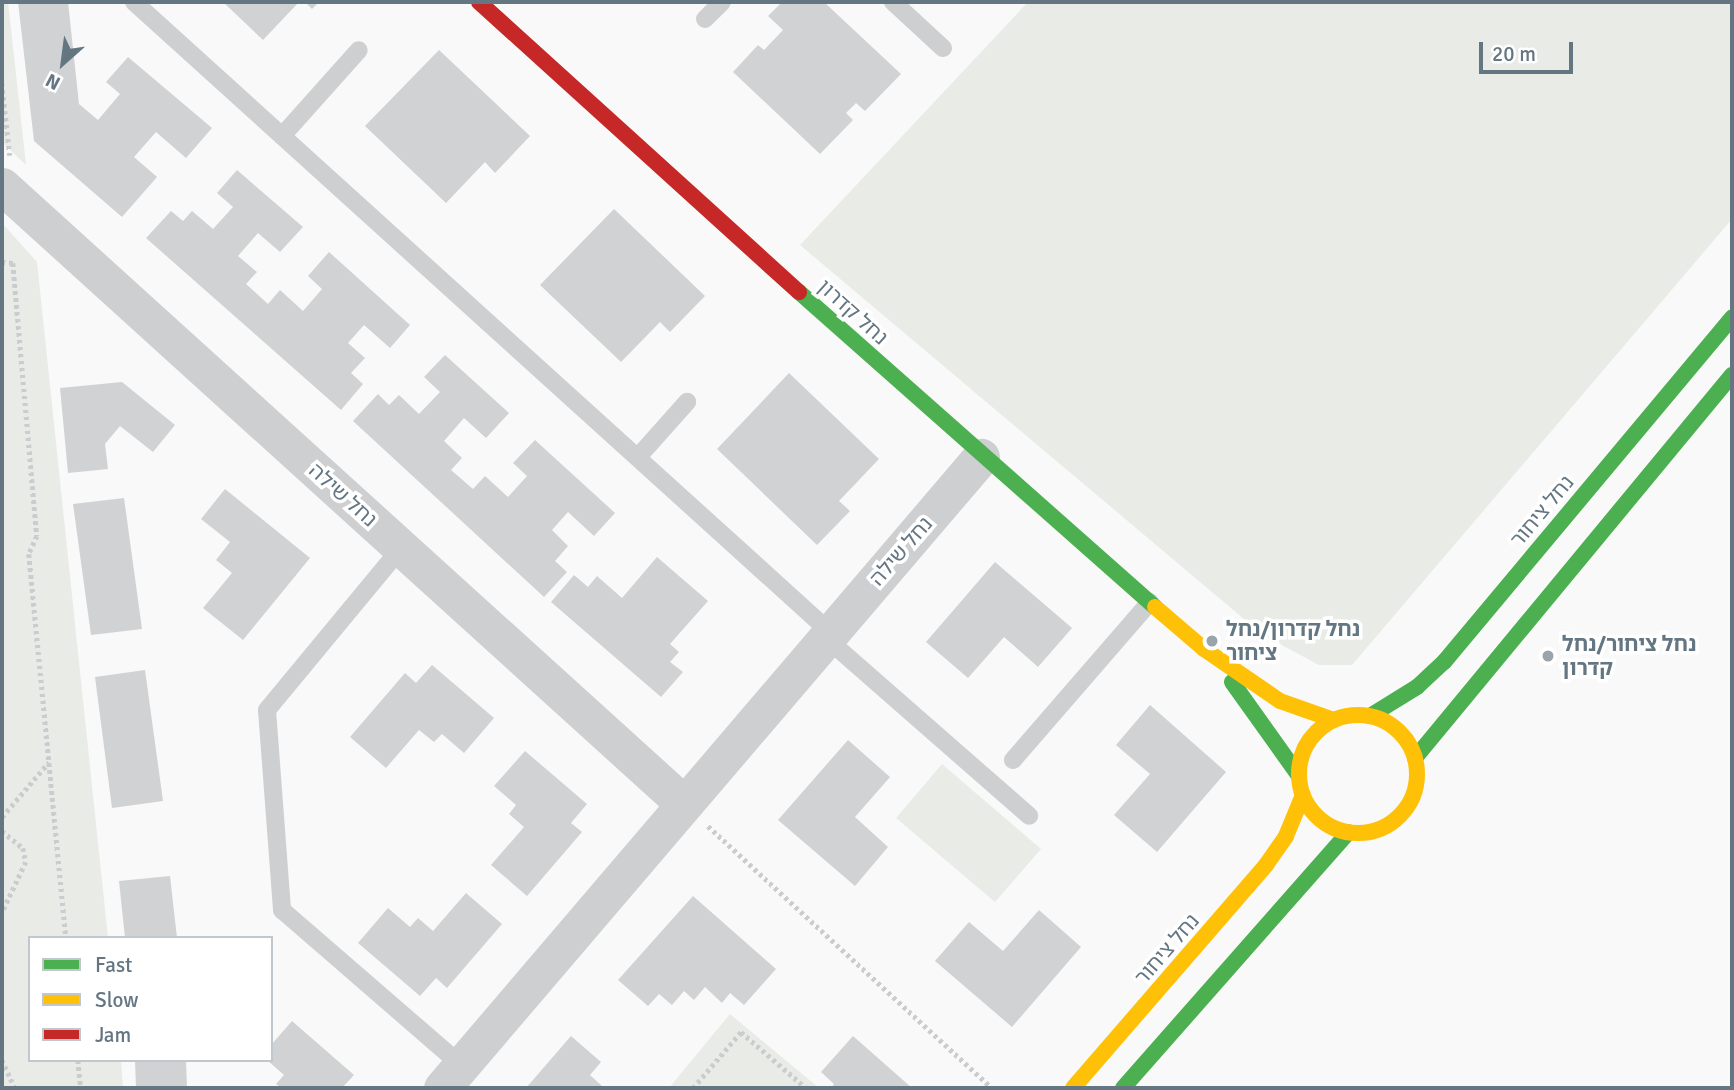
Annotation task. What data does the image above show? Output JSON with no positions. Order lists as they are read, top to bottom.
{
  "streets": {
    "street": ["נחל קדרון", "נחל שילה", "נחל ציחור"]
  },
  "crossings": [
    ["נחל קדרון", "נחל שילה"],
    ["נחל קדרון", "נחל ציחור"]
  ],
  "places": ["נחל קדרון/נחל ציחור", "נחל ציחור/נחל קדרון"],
  "legend": ["Fast", "Slow", "Jam"],
  "scale_bar": "20 m",
  "north": "bottom left"
}
